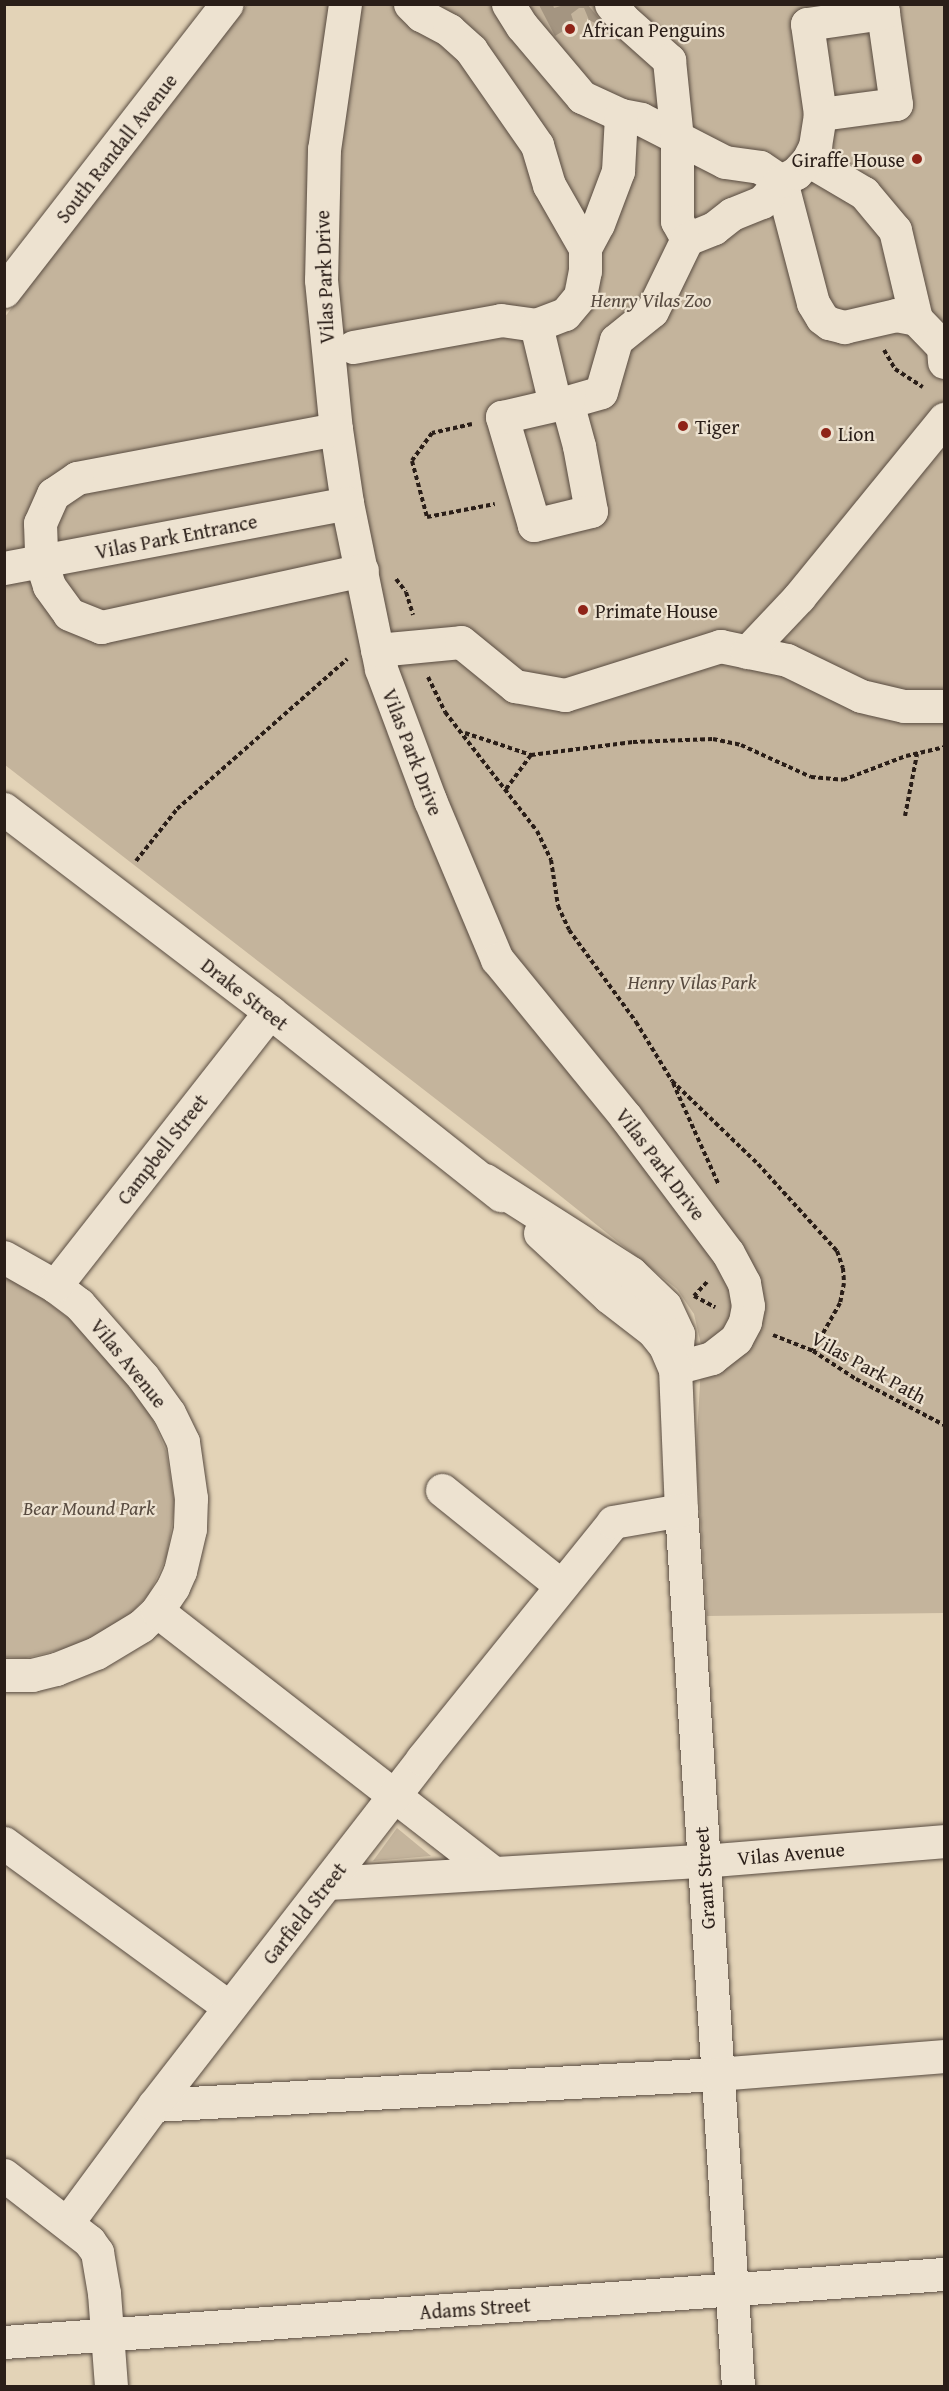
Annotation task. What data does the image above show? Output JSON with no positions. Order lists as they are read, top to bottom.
{
  "streets": {
    "street": [
      "South Randall Avenue",
      "Vilas Park Drive",
      "Vilas Park Entrance",
      "Drake Street",
      "Campbell Street",
      "Vilas Avenue",
      "Grant Street",
      "Garfield Street",
      "Adams Street"
    ],
    "path": ["Vilas Park Path"]
  },
  "crossings": [
    ["Vilas Park Drive", "Vilas Park Entrance"],
    ["Vilas Park Drive", "Vilas Park Path"],
    ["Drake Street", "Campbell Street"],
    ["Drake Street", "Grant Street"],
    ["Campbell Street", "Vilas Avenue"],
    ["Vilas Avenue", "Grant Street"],
    ["Vilas Avenue", "Garfield Street"],
    ["Grant Street", "Garfield Street"],
    ["Grant Street", "Adams Street"]
  ],
  "parks": ["Henry Vilas Zoo", "Henry Vilas Park", "Bear Mound Park"],
  "places": [
    "African Penguins",
    "Giraffe House",
    "Tiger",
    "Lion",
    "Primate House"
  ]
}
